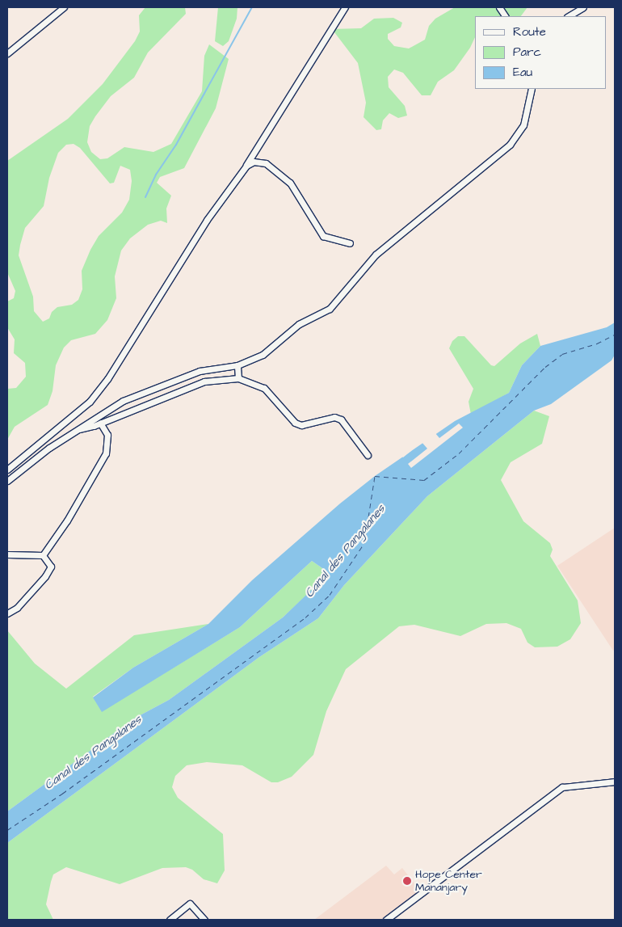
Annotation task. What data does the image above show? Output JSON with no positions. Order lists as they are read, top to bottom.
{
  "water": ["Canal des Pangalanes"],
  "places": ["Hope Center Mananjary"],
  "legend": ["Route", "Parc", "Eau"]
}
